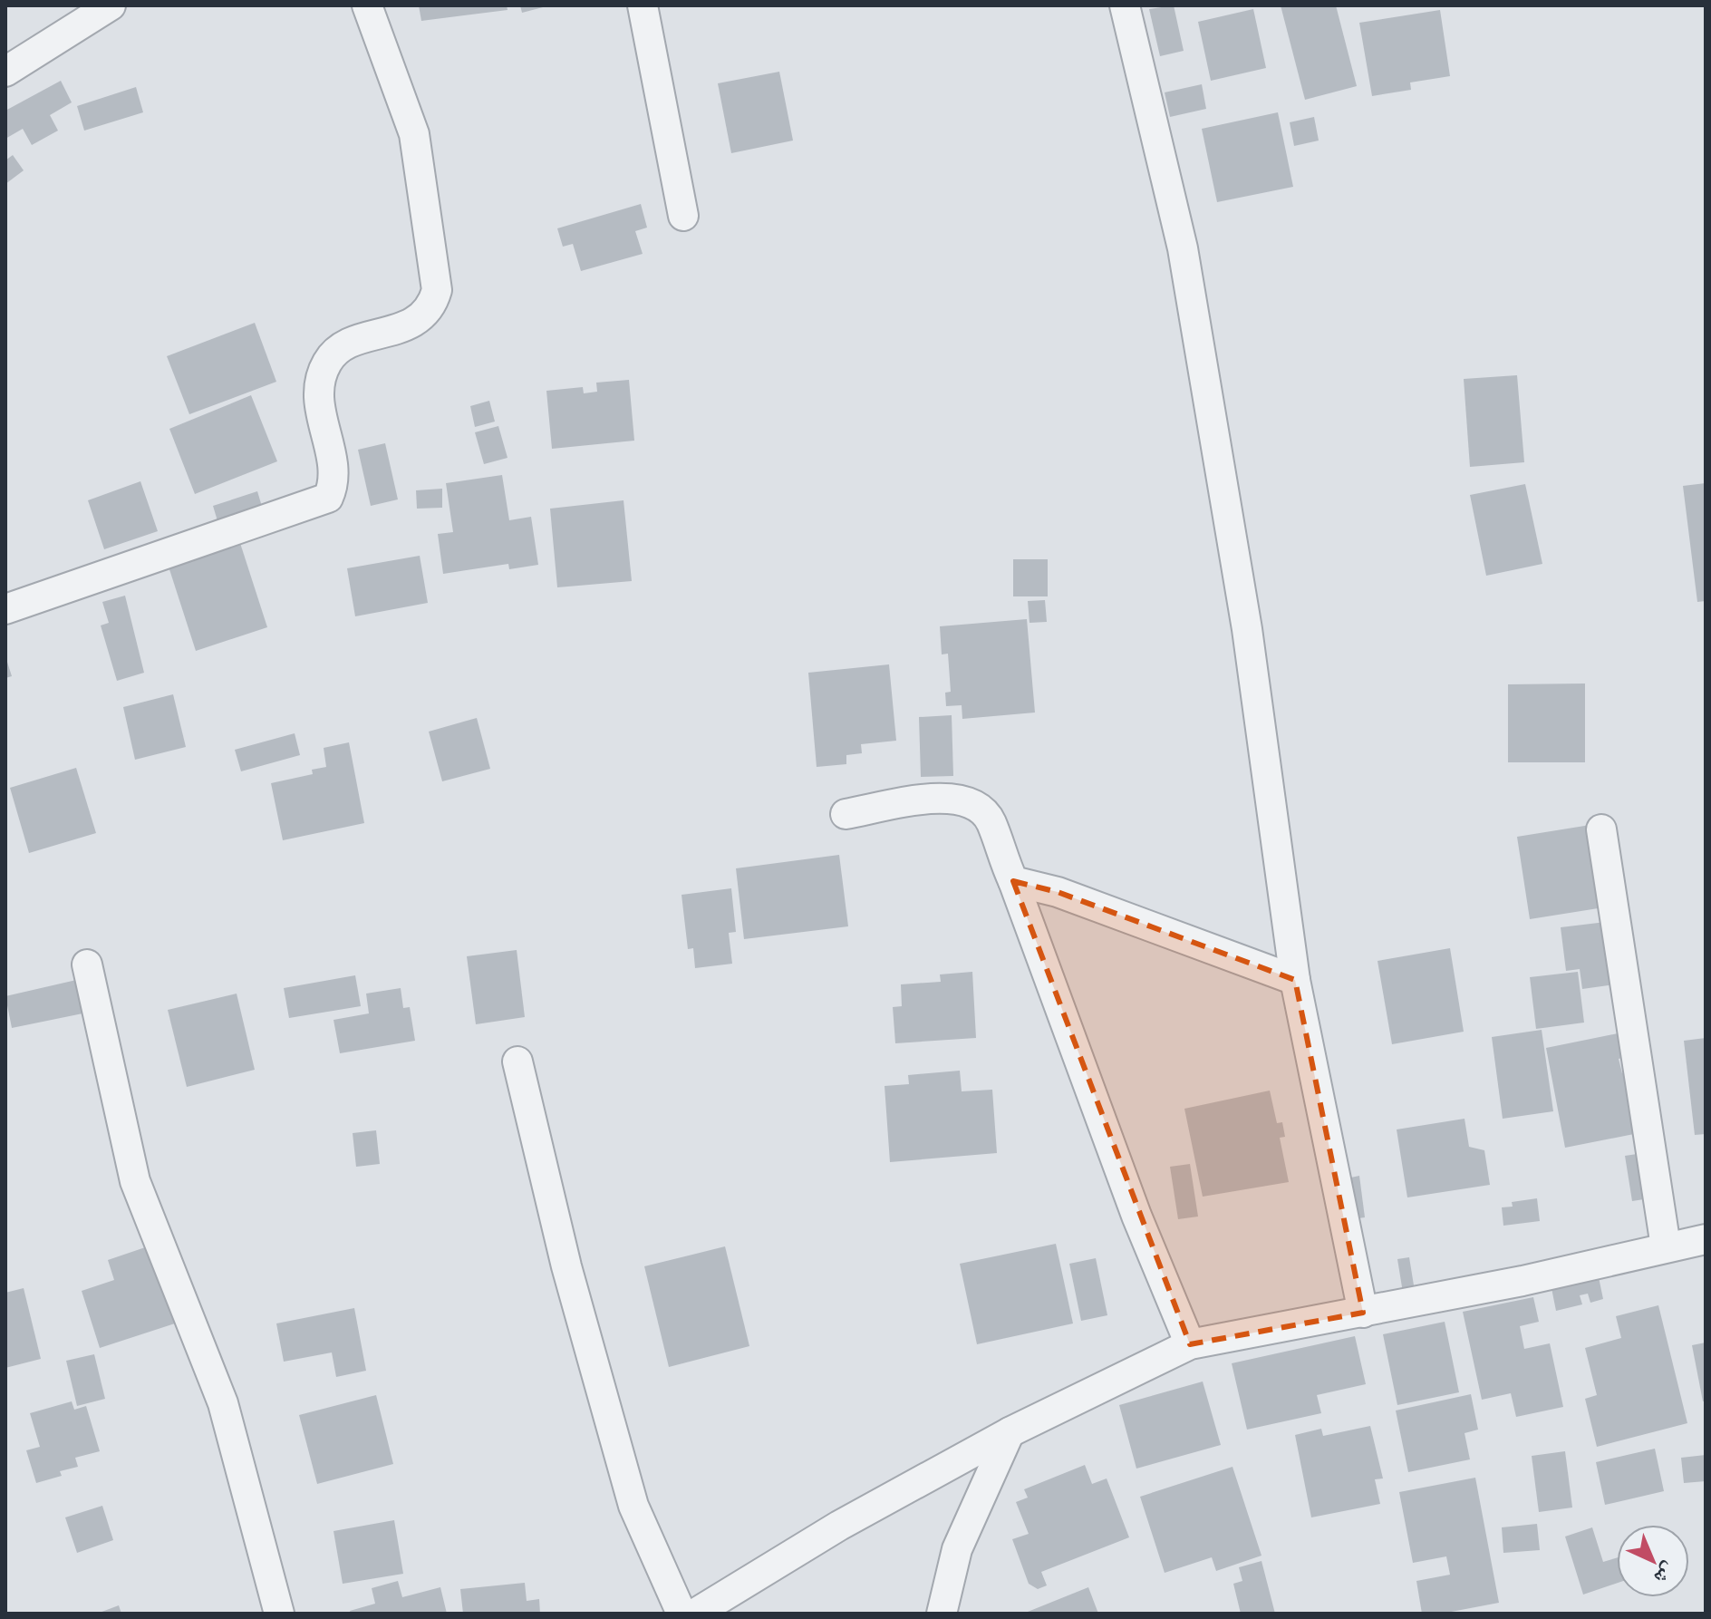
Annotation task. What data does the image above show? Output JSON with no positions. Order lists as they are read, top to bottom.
{
  "north": "bottom right"
}
